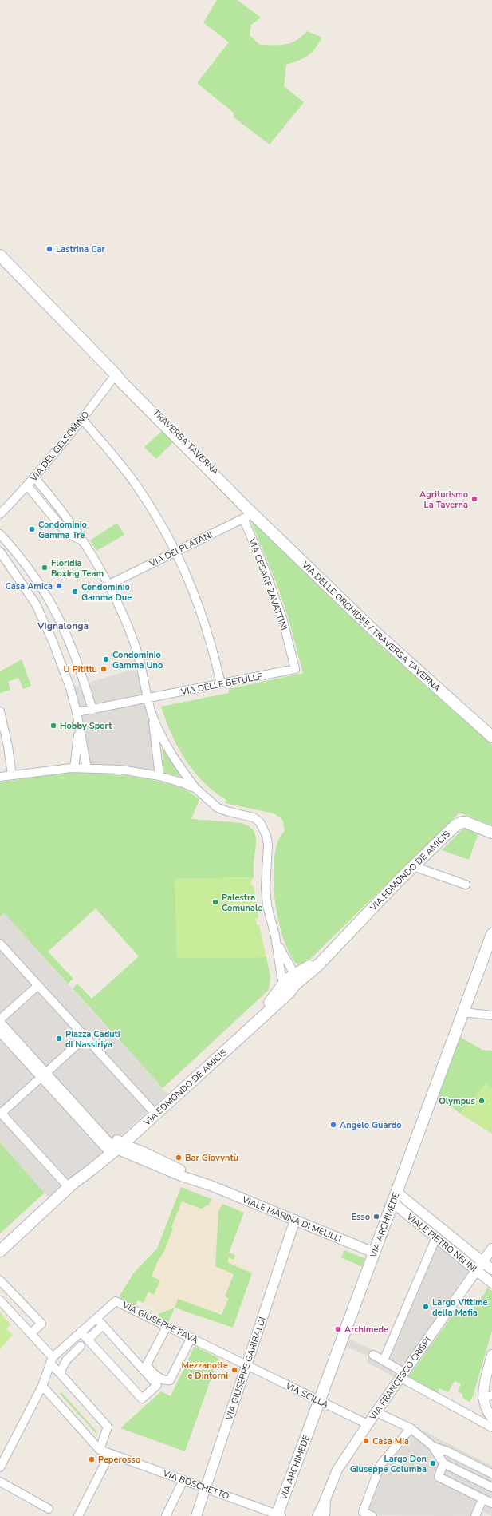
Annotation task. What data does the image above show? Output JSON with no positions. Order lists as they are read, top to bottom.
{
  "streets": {
    "main road": ["VIA DELLE ORCHIDEE / TRAVERSA TAVERNA", "VIA EDMONDO DE AMICIS", "VIA ARCHIMEDE"],
    "street": [
      "VIA DEL GELSOMINO",
      "VIA DEI PLATANI",
      "VIA CESARE ZAVATTINI",
      "VIA DELLE BETULLE",
      "VIALE MARINA DI MELILLI",
      "VIALE PIETRO NENNI",
      "VIA GIUSEPPE FAVA",
      "VIA GIUSEPPE GARIBALDI",
      "VIA FRANCESCO CRISPI",
      "VIA SCILLA",
      "VIA BOSCHETTO"
    ]
  },
  "crossings": [
    ["VIA DEL GELSOMINO", "VIA DELLE ORCHIDEE / TRAVERSA TAVERNA"],
    ["VIA DEI PLATANI", "VIA CESARE ZAVATTINI"],
    ["VIA DEI PLATANI", "VIA DELLE ORCHIDEE / TRAVERSA TAVERNA"],
    ["VIA CESARE ZAVATTINI", "VIA DELLE ORCHIDEE / TRAVERSA TAVERNA"],
    ["VIA CESARE ZAVATTINI", "VIA DELLE BETULLE"],
    ["VIA EDMONDO DE AMICIS", "VIALE MARINA DI MELILLI"],
    ["VIALE MARINA DI MELILLI", "VIA ARCHIMEDE"],
    ["VIALE MARINA DI MELILLI", "VIA GIUSEPPE GARIBALDI"],
    ["VIA ARCHIMEDE", "VIALE PIETRO NENNI"],
    ["VIA ARCHIMEDE", "VIA SCILLA"],
    ["VIA ARCHIMEDE", "VIA BOSCHETTO"],
    ["VIALE PIETRO NENNI", "VIA FRANCESCO CRISPI"],
    ["VIA GIUSEPPE FAVA", "VIA GIUSEPPE GARIBALDI"],
    ["VIA GIUSEPPE FAVA", "VIA SCILLA"],
    ["VIA GIUSEPPE GARIBALDI", "VIA SCILLA"],
    ["VIA GIUSEPPE GARIBALDI", "VIA BOSCHETTO"],
    ["VIA FRANCESCO CRISPI", "VIA SCILLA"]
  ],
  "districts": ["Vignalonga"],
  "places": [
    "Lastrina Car",
    "Agriturismo La Taverna",
    "Condominio Gamma Tre",
    "Floridia Boxing Team",
    "Casa Amica",
    "Condominio Gamma Due",
    "Condominio Gamma Uno",
    "U Pitittu",
    "Hobby Sport",
    "Palestra Comunale",
    "Piazza Caduti di Nassiriya",
    "Olympus",
    "Angelo Guardo",
    "Bar Giovyntù",
    "Esso",
    "Largo Vittime della Mafia",
    "Archimede",
    "Mezzanotte e Dintorni",
    "Casa Mia",
    "Peperosso",
    "Largo Don Giuseppe Columba"
  ]
}
